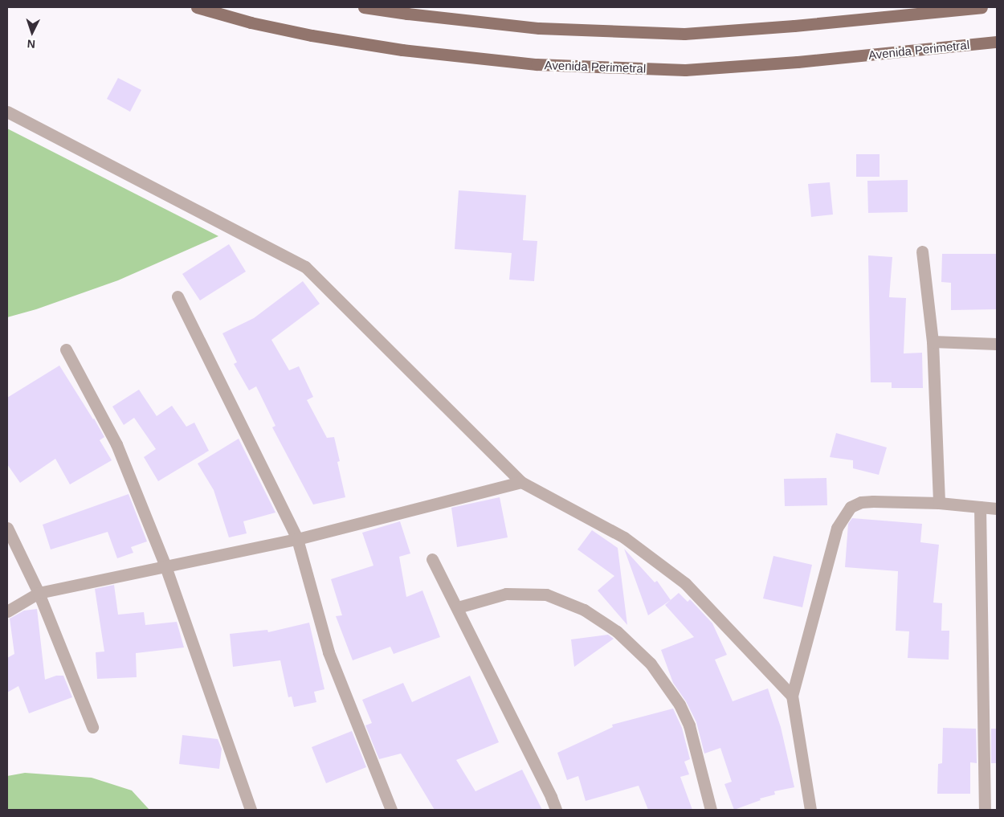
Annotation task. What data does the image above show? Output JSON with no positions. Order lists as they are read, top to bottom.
{
  "streets": {
    "main road": ["Avenida Perimetral"]
  },
  "north": "bottom"
}
